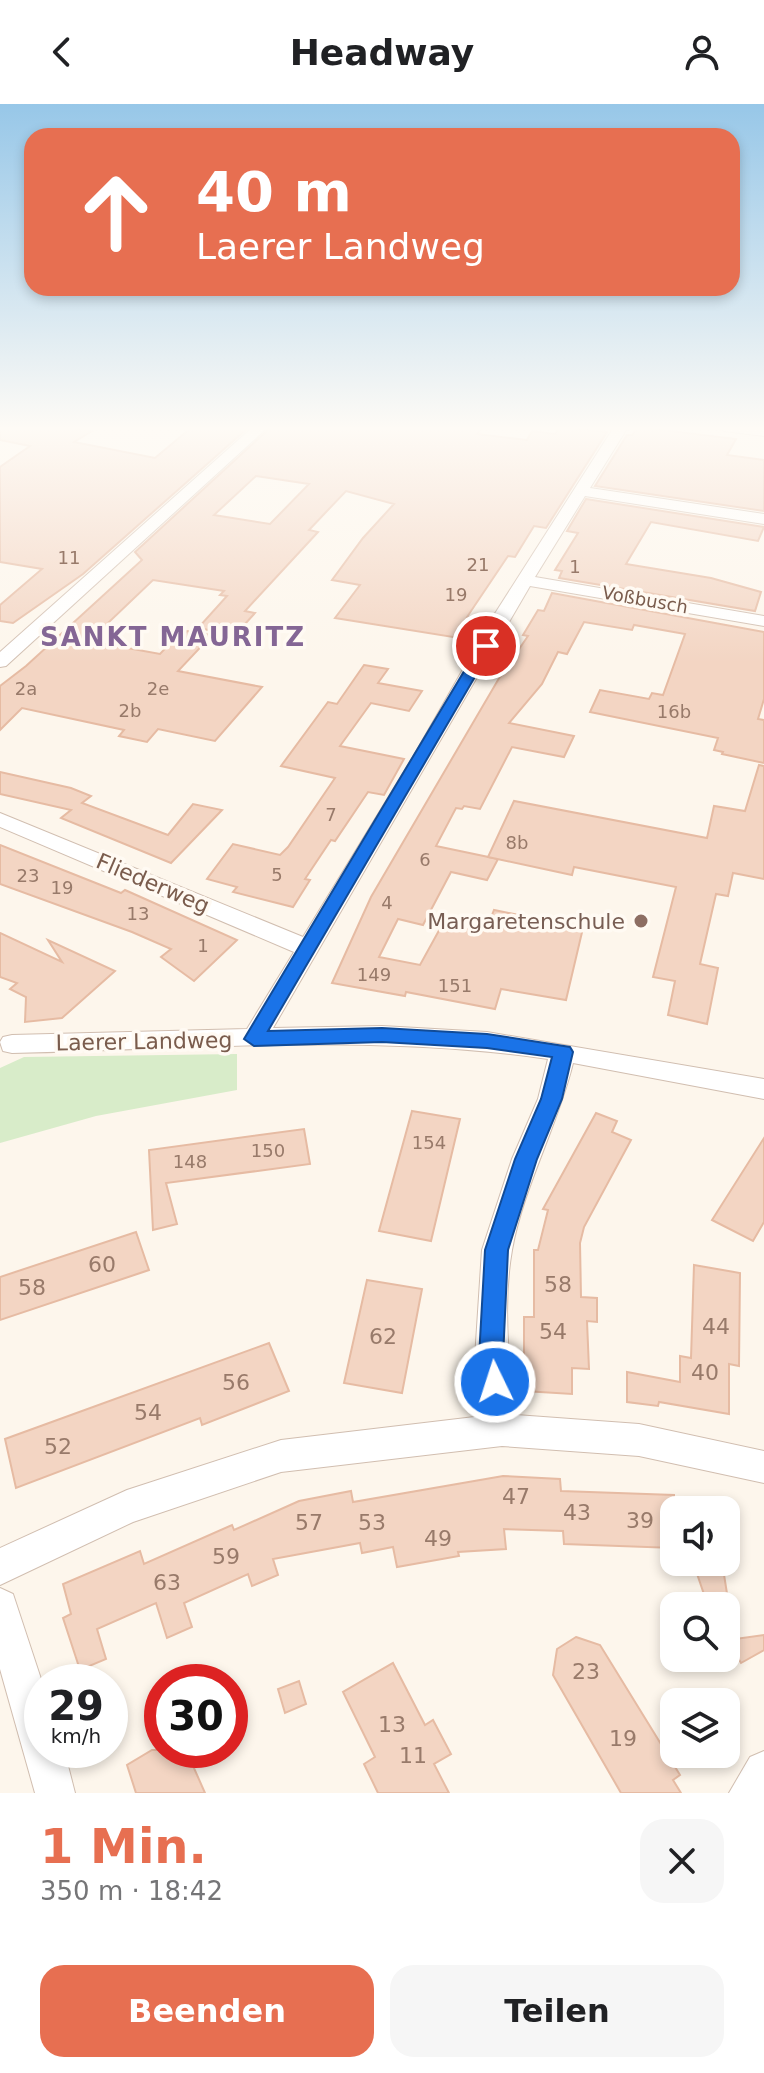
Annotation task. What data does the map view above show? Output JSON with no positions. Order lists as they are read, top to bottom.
{
  "streets": {
    "street": ["Voßbusch", "Fliederweg", "Laerer Landweg"]
  },
  "districts": ["SANKT MAURITZ"],
  "places": ["Margaretenschule"],
  "house_numbers": [
    "11",
    "21",
    "1",
    "19",
    "2a",
    "2e",
    "2b",
    "16b",
    "7",
    "8b",
    "6",
    "5",
    "23",
    "19",
    "4",
    "13",
    "1",
    "149",
    "151",
    "154",
    "150",
    "148",
    "60",
    "58",
    "58",
    "44",
    "54",
    "62",
    "40",
    "56",
    "54",
    "52",
    "47",
    "43",
    "39",
    "57",
    "53",
    "49",
    "59",
    "63",
    "23",
    "13",
    "19",
    "11"
  ],
  "page": {
    "header": "Headway",
    "turn": ["40 m", "Laerer Landweg"],
    "speed": "29 km/h",
    "limit": "30",
    "heading": ["1 Min.", "350 m · 18:42"],
    "buttons": ["Beenden", "Teilen"]
  }
}
